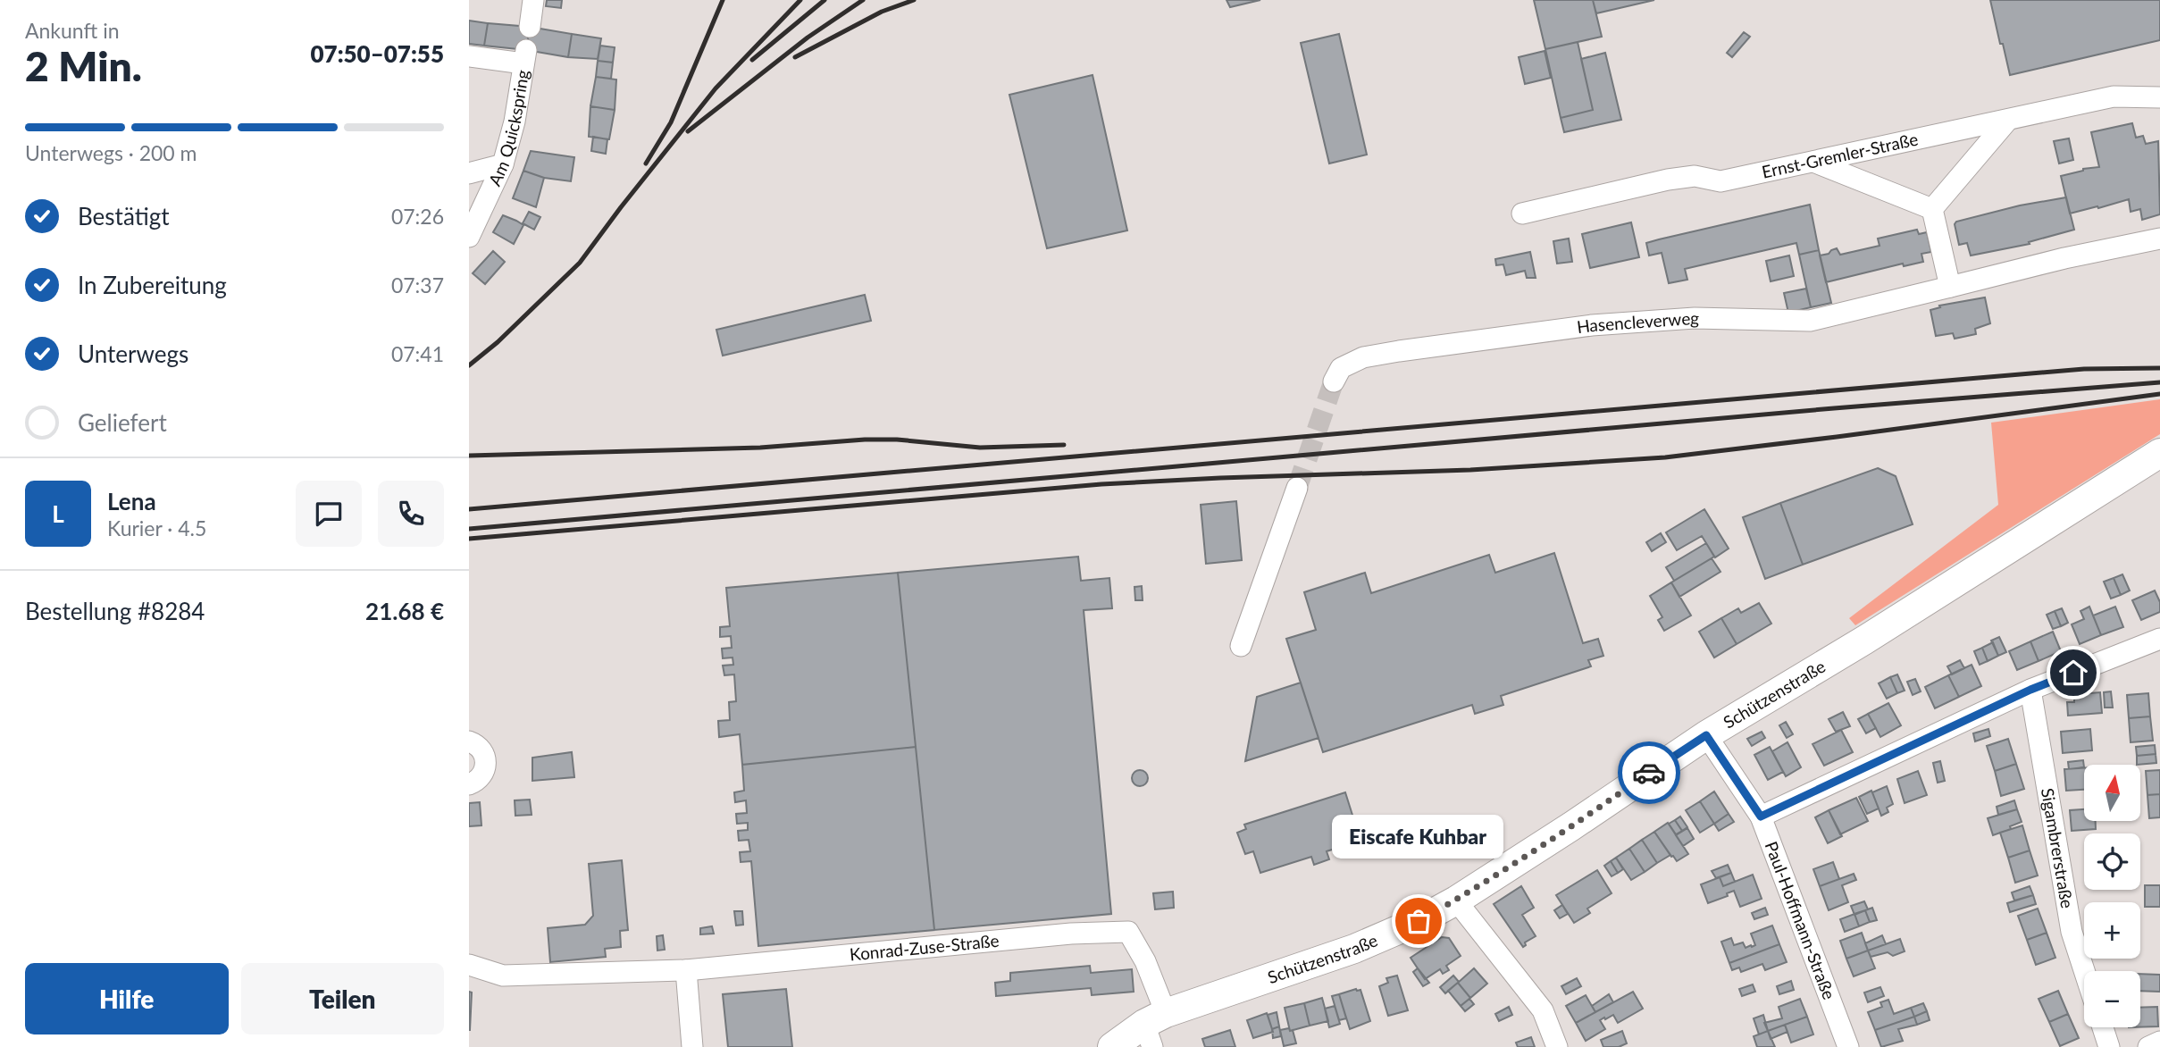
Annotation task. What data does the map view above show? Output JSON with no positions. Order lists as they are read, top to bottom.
{
  "streets": {
    "main road": ["Schützenstraße"],
    "street": [
      "Am Quickspring",
      "Ernst-Gremler-Straße",
      "Hasencleverweg",
      "Sigambrerstraße",
      "Paul-Hoffmann-Straße",
      "Konrad-Zuse-Straße"
    ]
  },
  "crossings": [
    ["Schützenstraße", "Paul-Hoffmann-Straße"],
    ["Schützenstraße", "Konrad-Zuse-Straße"]
  ],
  "places": ["Eiscafe Kuhbar"],
  "north": "top",
  "page": {
    "heading": ["2 Min.", "Ankunft in", "07:50–07:55"],
    "panel": [
      "Lena",
      "Kurier · 4.5",
      "Bestellung #8284",
      "21.68 €"
    ],
    "bar": "Unterwegs · 200 m",
    "list": [
      ["Bestätigt", "07:26"],
      ["In Zubereitung", "07:37"],
      ["Unterwegs", "07:41"],
      "Geliefert"
    ],
    "round": "L",
    "map_buttons": ["+", "−"],
    "bubble": "Eiscafe Kuhbar",
    "buttons": ["Hilfe", "Teilen"]
  }
}
